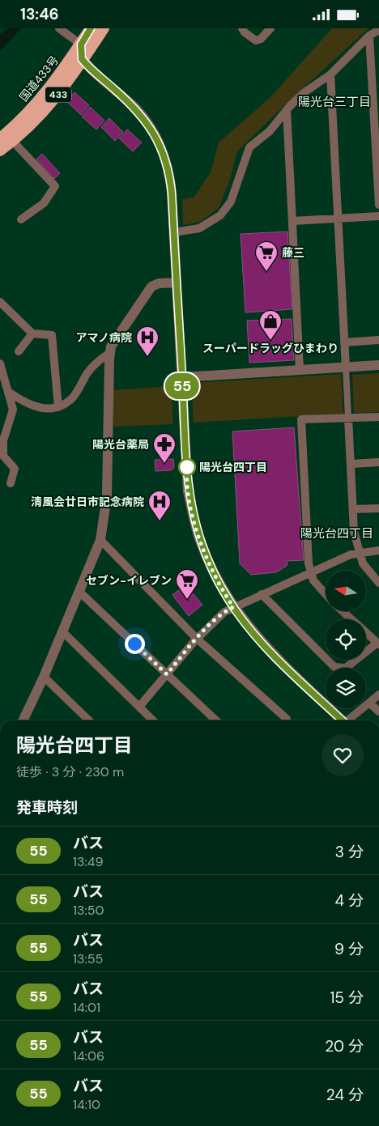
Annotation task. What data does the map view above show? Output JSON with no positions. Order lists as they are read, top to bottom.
{
  "streets": {
    "highway": ["国道433号", "433"]
  },
  "districts": ["陽光台三丁目", "陽光台四丁目"],
  "places": {
    "supermarket": ["藤三", "セブン-イレブン"],
    "shop": ["スーパードラッグひまわり"],
    "hospital": ["アマノ病院", "清風会廿日市記念病院"],
    "pharmacy": ["陽光台薬局"],
    "other": ["陽光台四丁目"]
  },
  "lines": ["bus line 55"],
  "north": "left",
  "page": {
    "status": "13:46",
    "on_map": "55",
    "heading": [
      ["陽光台四丁目", "徒歩 · 3 分 · 230 m"],
      "発車時刻"
    ],
    "list": [
      {
        "mark": "55",
        "name": "バス",
        "note": "13:49",
        "value": "3 分"
      },
      {
        "mark": "55",
        "name": "バス",
        "note": "13:50",
        "value": "4 分"
      },
      {
        "mark": "55",
        "name": "バス",
        "note": "13:55",
        "value": "9 分"
      },
      {
        "mark": "55",
        "name": "バス",
        "note": "14:01",
        "value": "15 分"
      },
      {
        "mark": "55",
        "name": "バス",
        "note": "14:06",
        "value": "20 分"
      },
      {
        "mark": "55",
        "name": "バス",
        "note": "14:10",
        "value": "24 分"
      }
    ]
  }
}
